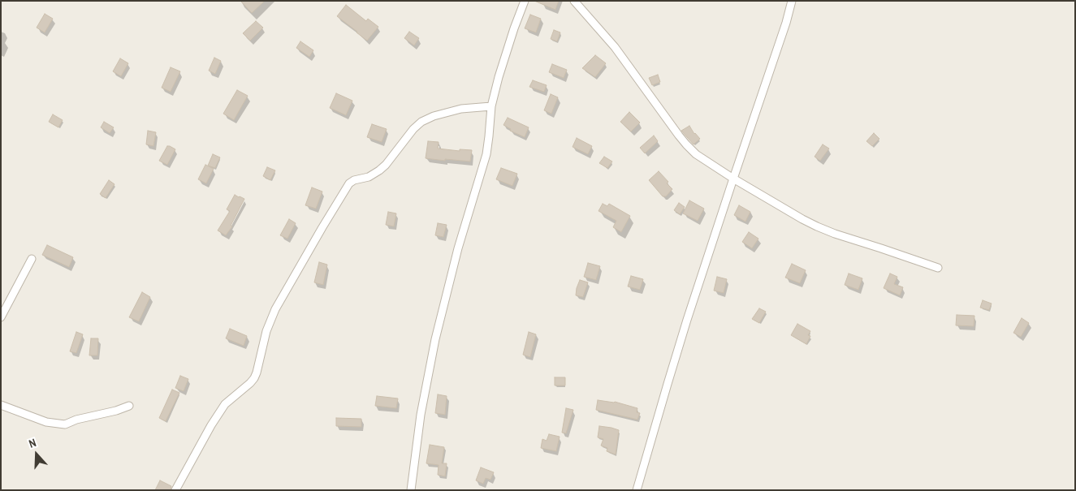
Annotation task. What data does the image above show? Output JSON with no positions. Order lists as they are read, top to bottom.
{
  "north": "top"
}
